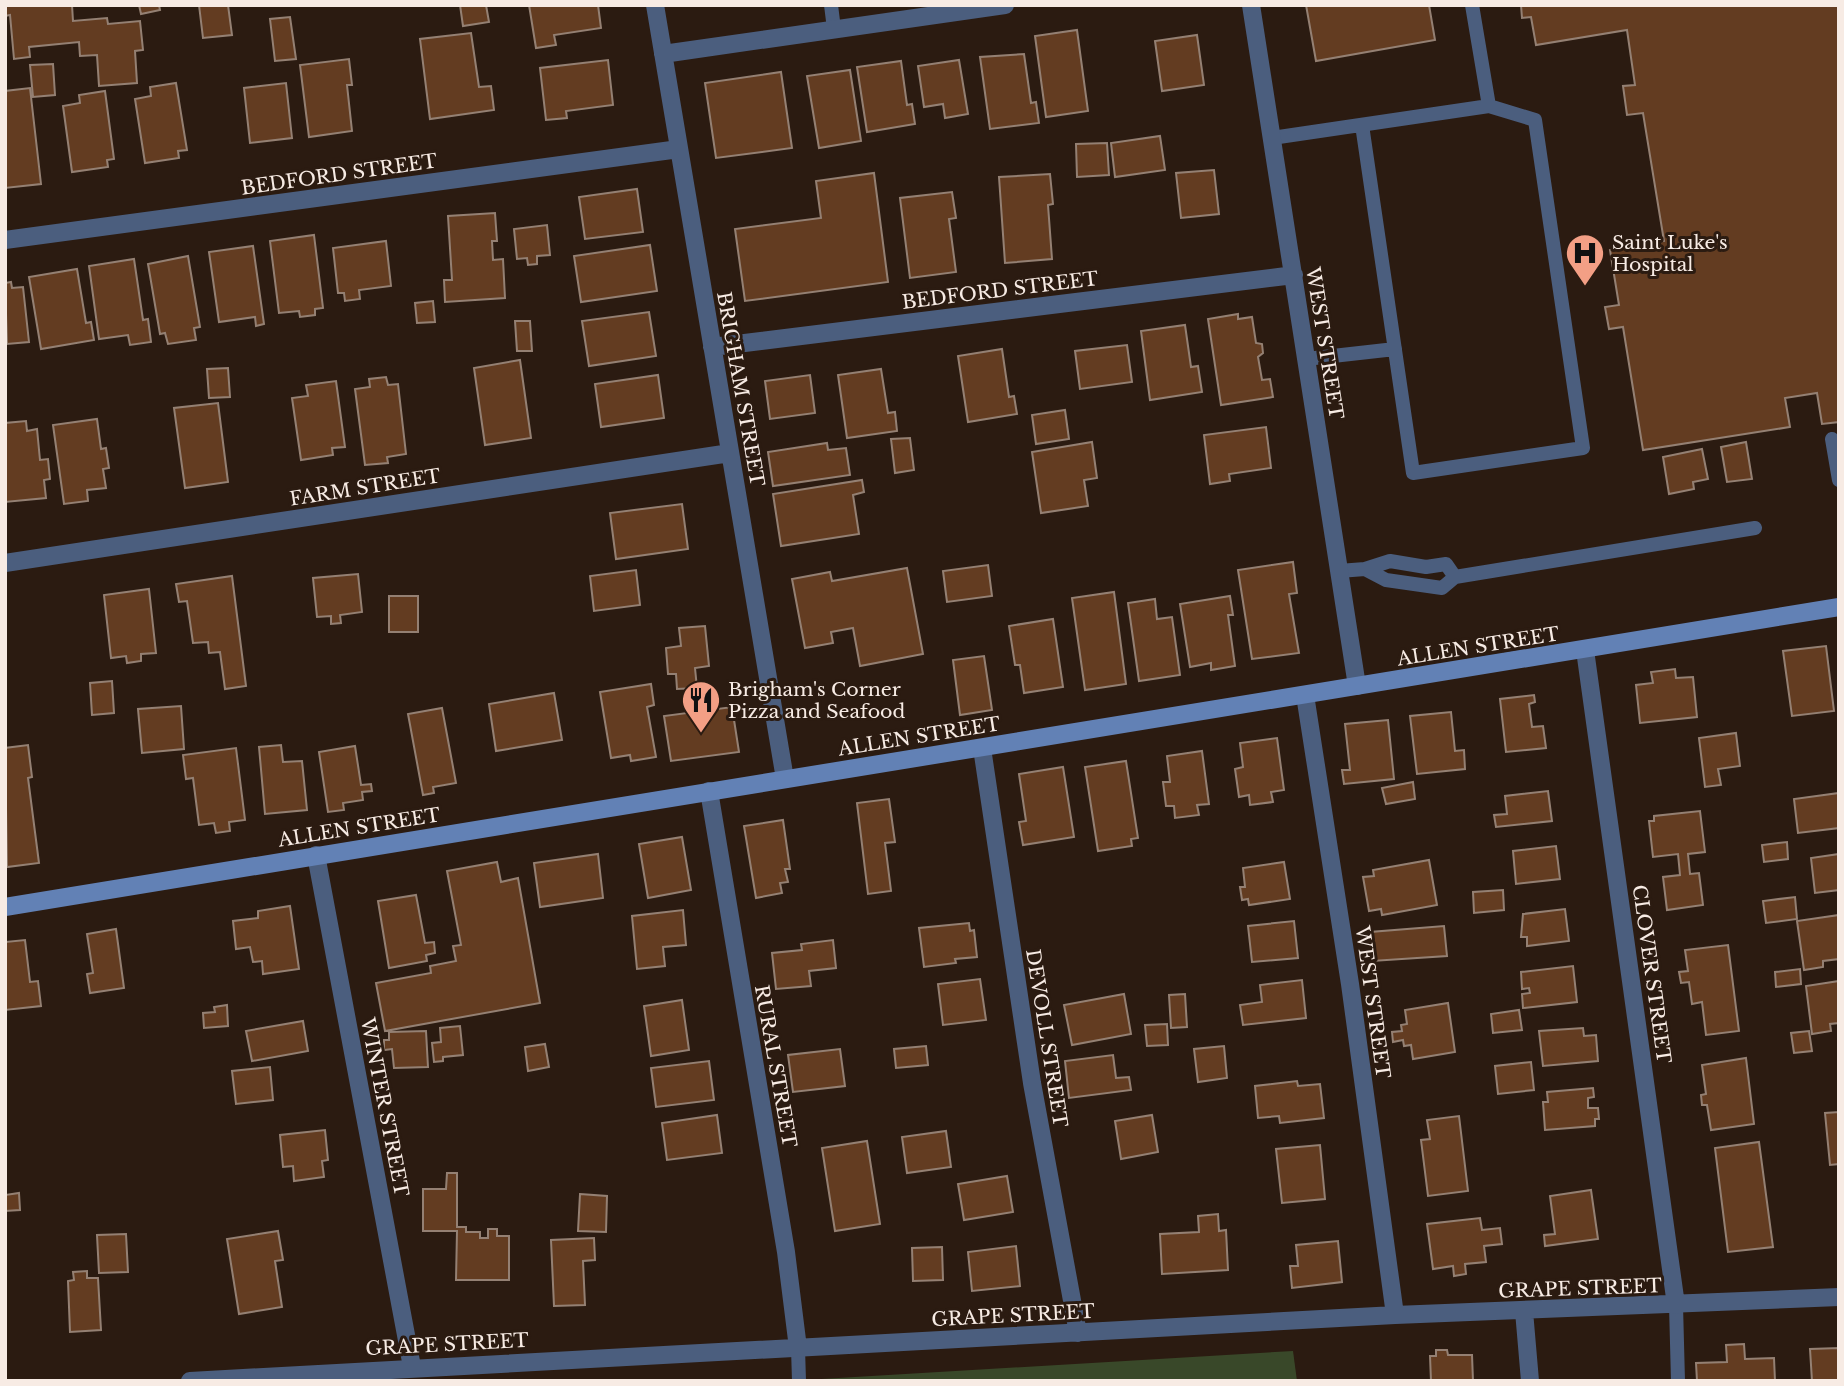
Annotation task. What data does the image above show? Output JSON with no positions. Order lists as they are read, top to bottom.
{
  "streets": {
    "street": [
      "BEDFORD STREET",
      "WEST STREET",
      "BRIGHAM STREET",
      "FARM STREET",
      "ALLEN STREET",
      "CLOVER STREET",
      "DEVOLL STREET",
      "RURAL STREET",
      "WINTER STREET",
      "GRAPE STREET"
    ]
  },
  "crossings": [
    ["BEDFORD STREET", "WEST STREET"],
    ["BEDFORD STREET", "BRIGHAM STREET"],
    ["WEST STREET", "ALLEN STREET"],
    ["WEST STREET", "GRAPE STREET"],
    ["BRIGHAM STREET", "FARM STREET"],
    ["BRIGHAM STREET", "ALLEN STREET"],
    ["ALLEN STREET", "CLOVER STREET"],
    ["ALLEN STREET", "DEVOLL STREET"],
    ["ALLEN STREET", "RURAL STREET"],
    ["ALLEN STREET", "WINTER STREET"],
    ["CLOVER STREET", "GRAPE STREET"],
    ["DEVOLL STREET", "GRAPE STREET"],
    ["RURAL STREET", "GRAPE STREET"],
    ["WINTER STREET", "GRAPE STREET"]
  ],
  "places": {
    "hospital": ["Saint Luke's Hospital"],
    "restaurant": ["Brigham's Corner Pizza and Seafood"]
  }
}
